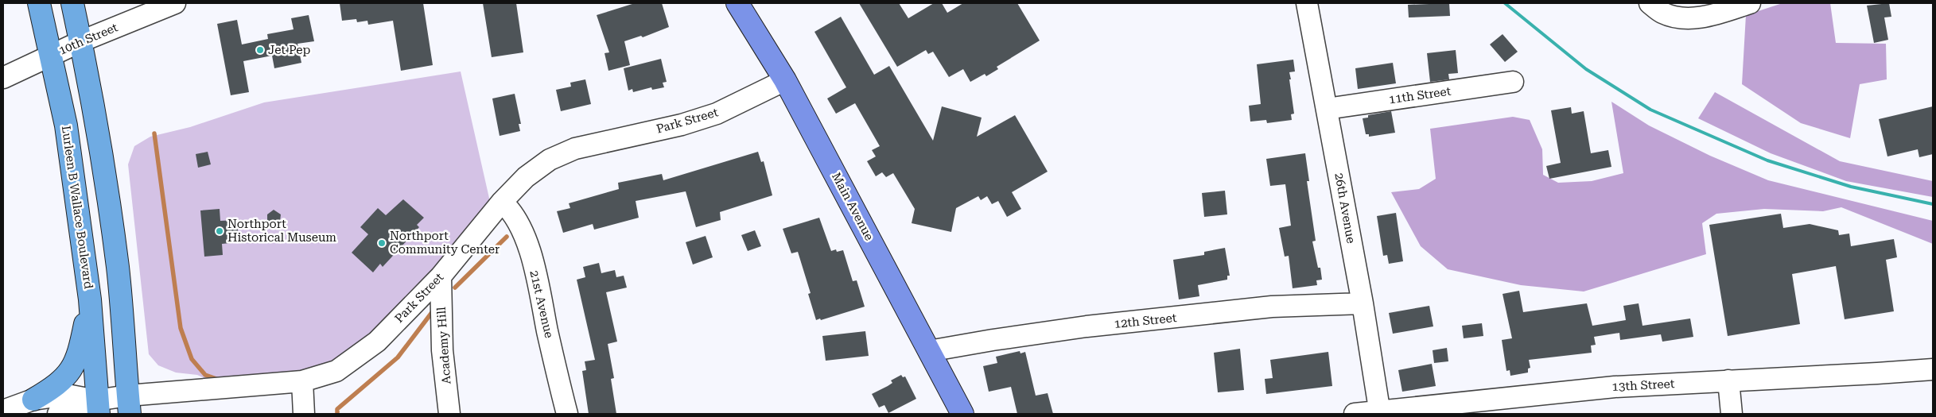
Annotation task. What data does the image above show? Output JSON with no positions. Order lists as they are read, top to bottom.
{
  "streets": {
    "highway": ["Lurleen B Wallace Boulevard"],
    "main road": ["Main Avenue"],
    "street": [
      "10th Street",
      "11th Street",
      "Park Street",
      "26th Avenue",
      "21st Avenue",
      "12th Street",
      "Academy Hill",
      "13th Street"
    ]
  },
  "crossings": [
    ["10th Street", "Lurleen B Wallace Boulevard"],
    ["11th Street", "26th Avenue"],
    ["Park Street", "Main Avenue"],
    ["Park Street", "21st Avenue"],
    ["Park Street", "Academy Hill"],
    ["Main Avenue", "12th Street"],
    ["26th Avenue", "12th Street"],
    ["26th Avenue", "13th Street"]
  ],
  "places": ["Jet Pep", "Northport Historical Museum", "Northport Community Center"]
}
